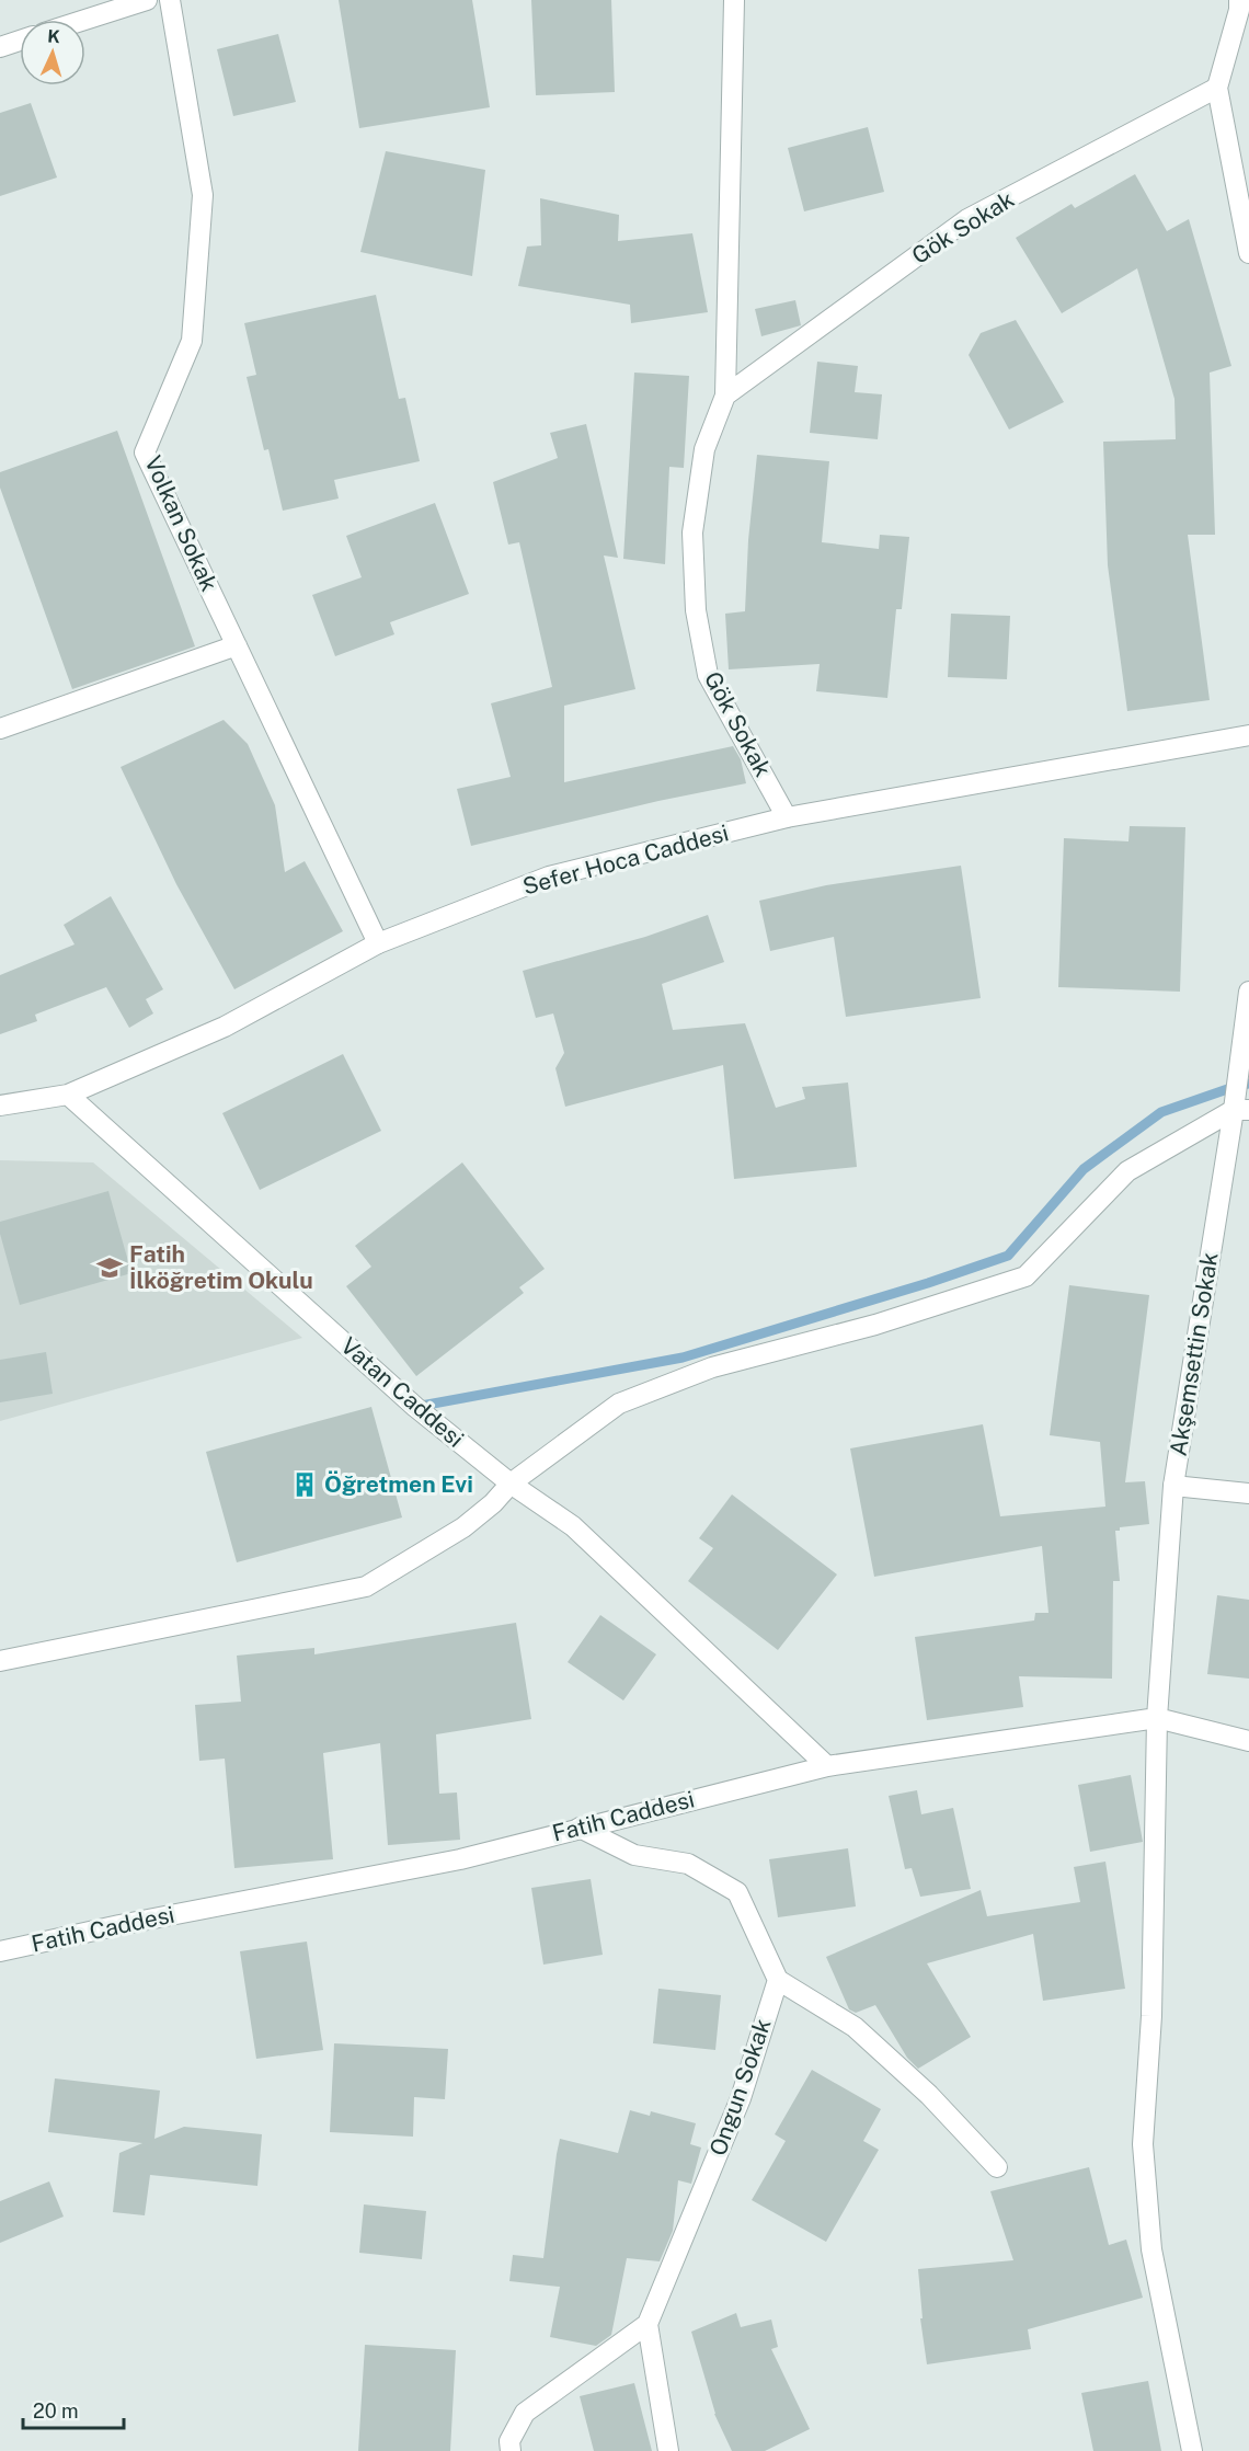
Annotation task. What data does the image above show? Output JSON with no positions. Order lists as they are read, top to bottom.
{
  "streets": {
    "street": [
      "Gök Sokak",
      "Volkan Sokak",
      "Sefer Hoca Caddesi",
      "Akşemsettin Sokak",
      "Vatan Caddesi",
      "Fatih Caddesi",
      "Ongun Sokak"
    ]
  },
  "crossings": [
    ["Gök Sokak", "Sefer Hoca Caddesi"],
    ["Volkan Sokak", "Sefer Hoca Caddesi"],
    ["Sefer Hoca Caddesi", "Vatan Caddesi"],
    ["Akşemsettin Sokak", "Fatih Caddesi"],
    ["Vatan Caddesi", "Fatih Caddesi"]
  ],
  "places": {
    "school or university": ["Fatih İlköğretim Okulu"],
    "building": ["Öğretmen Evi"]
  },
  "scale_bar": "20 m",
  "north": "top"
}
